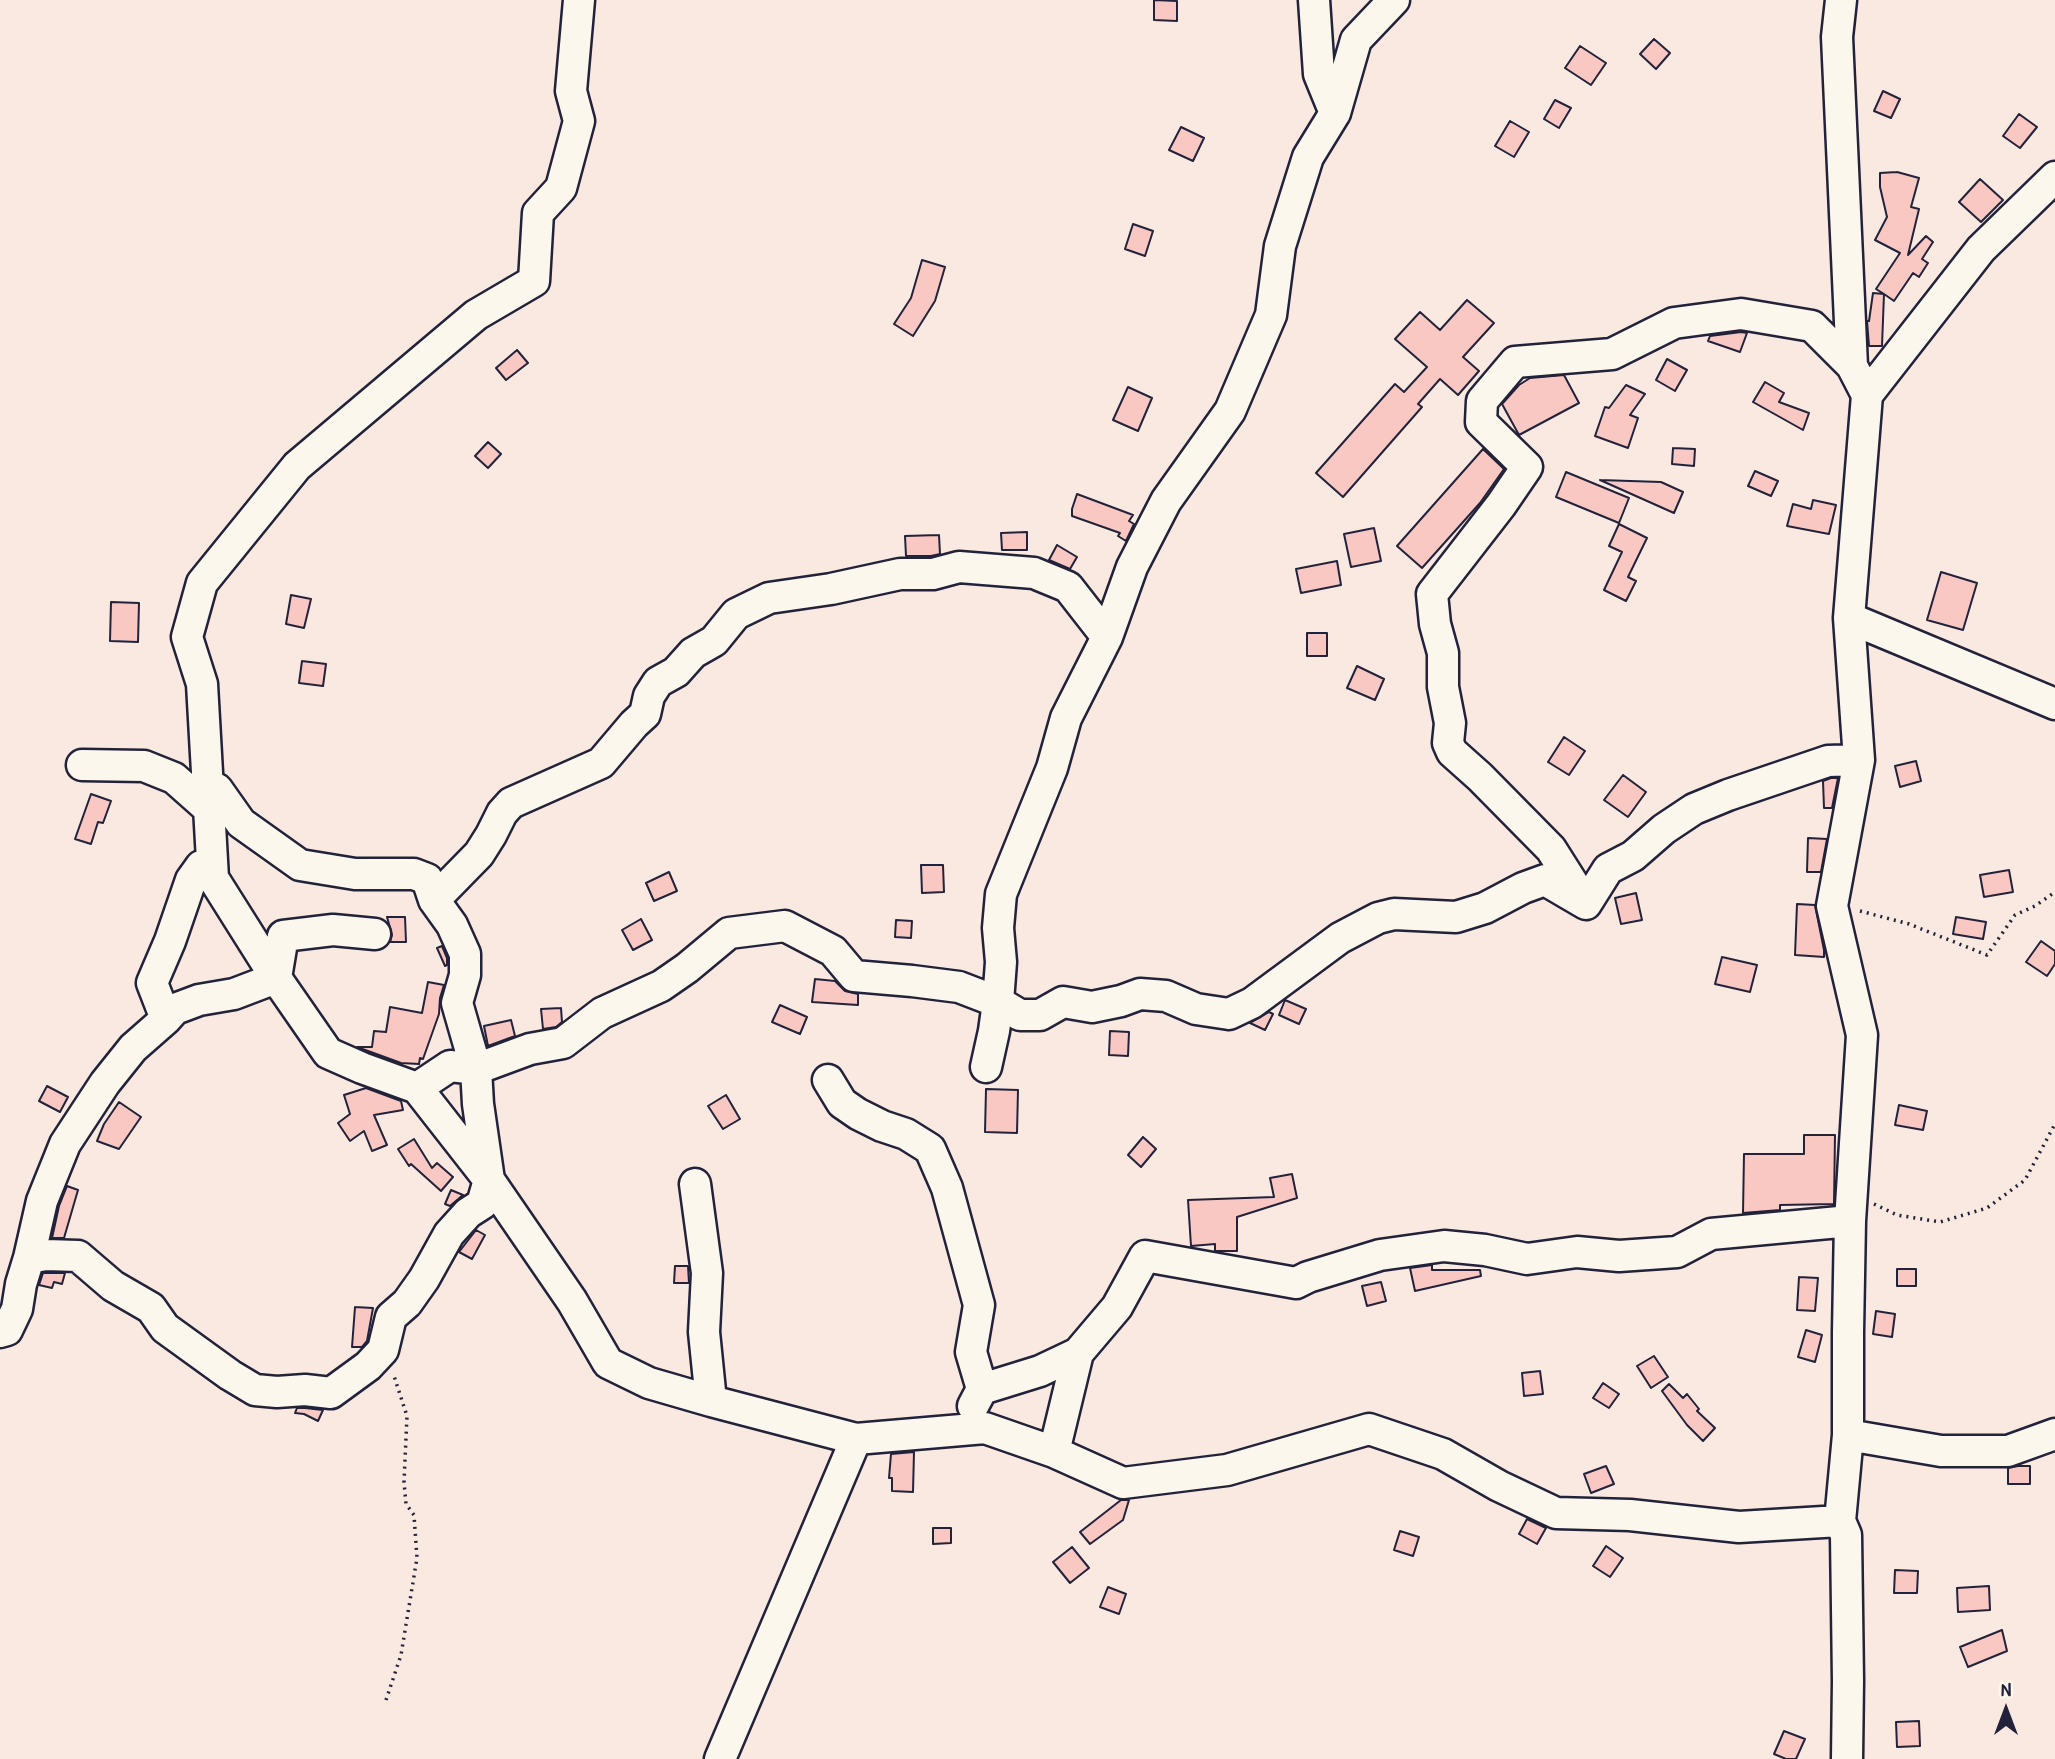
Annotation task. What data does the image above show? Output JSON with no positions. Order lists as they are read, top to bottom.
{
  "north": "top"
}
